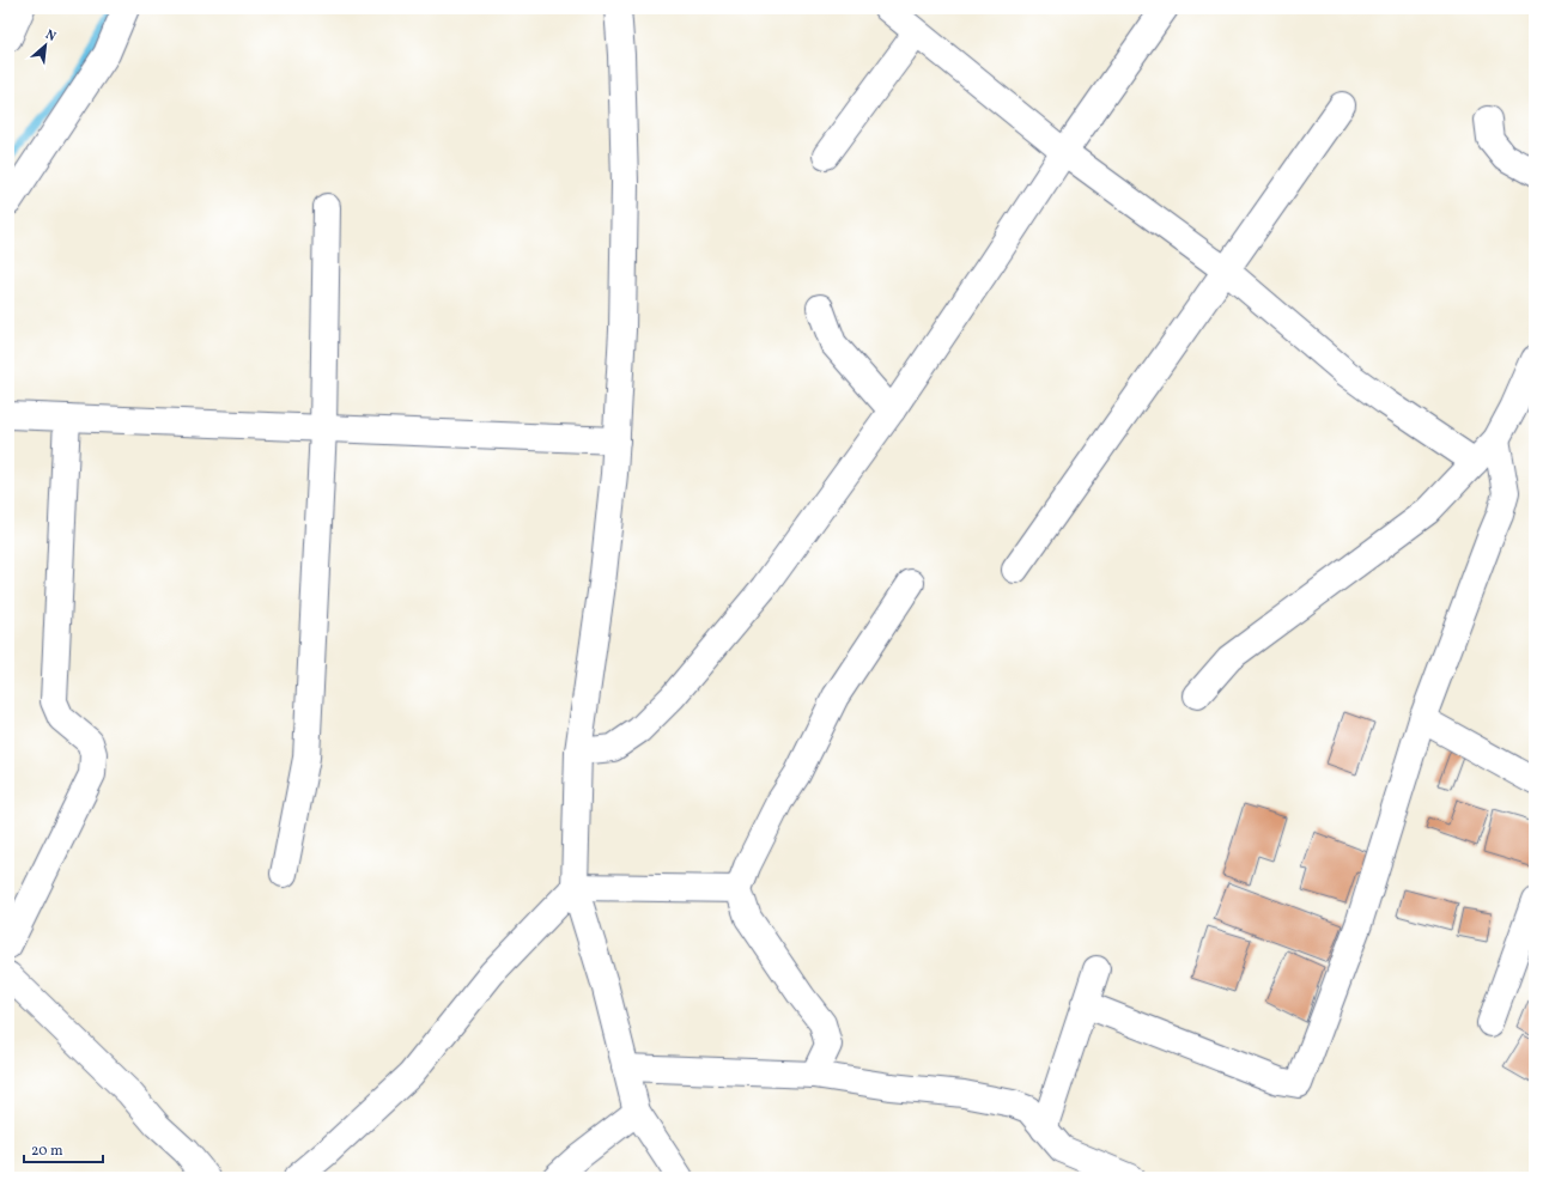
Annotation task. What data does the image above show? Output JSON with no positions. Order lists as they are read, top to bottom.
{
  "scale_bar": "20 m",
  "north": "top right"
}
